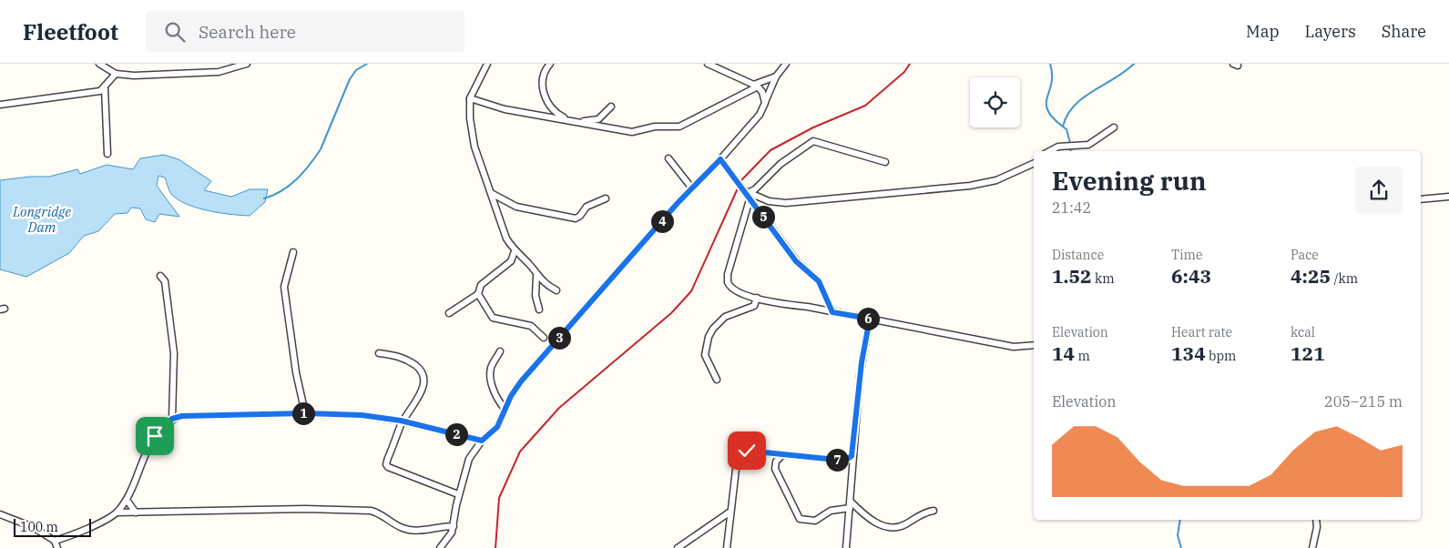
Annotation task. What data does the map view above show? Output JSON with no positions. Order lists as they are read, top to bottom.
{
  "water": ["Longridge Dam"],
  "scale_bar": "100 m",
  "page": {
    "header": "Fleetfoot",
    "search": "Search here",
    "nav": ["Map", "Layers", "Share"],
    "heading": ["Evening run", "21:42"],
    "pins": [
      "5",
      "4",
      "6",
      "3",
      "1",
      "2",
      "7"
    ],
    "stats": [
      ["Distance", "1.52 km"],
      ["Time", "6:43"],
      ["Pace", "4:25 /km"],
      ["Elevation", "14 m"],
      ["Heart rate", "134 bpm"],
      ["kcal", "121"]
    ],
    "chart": ["Elevation", "205–215 m"],
    "scale": "100 m"
  }
}
